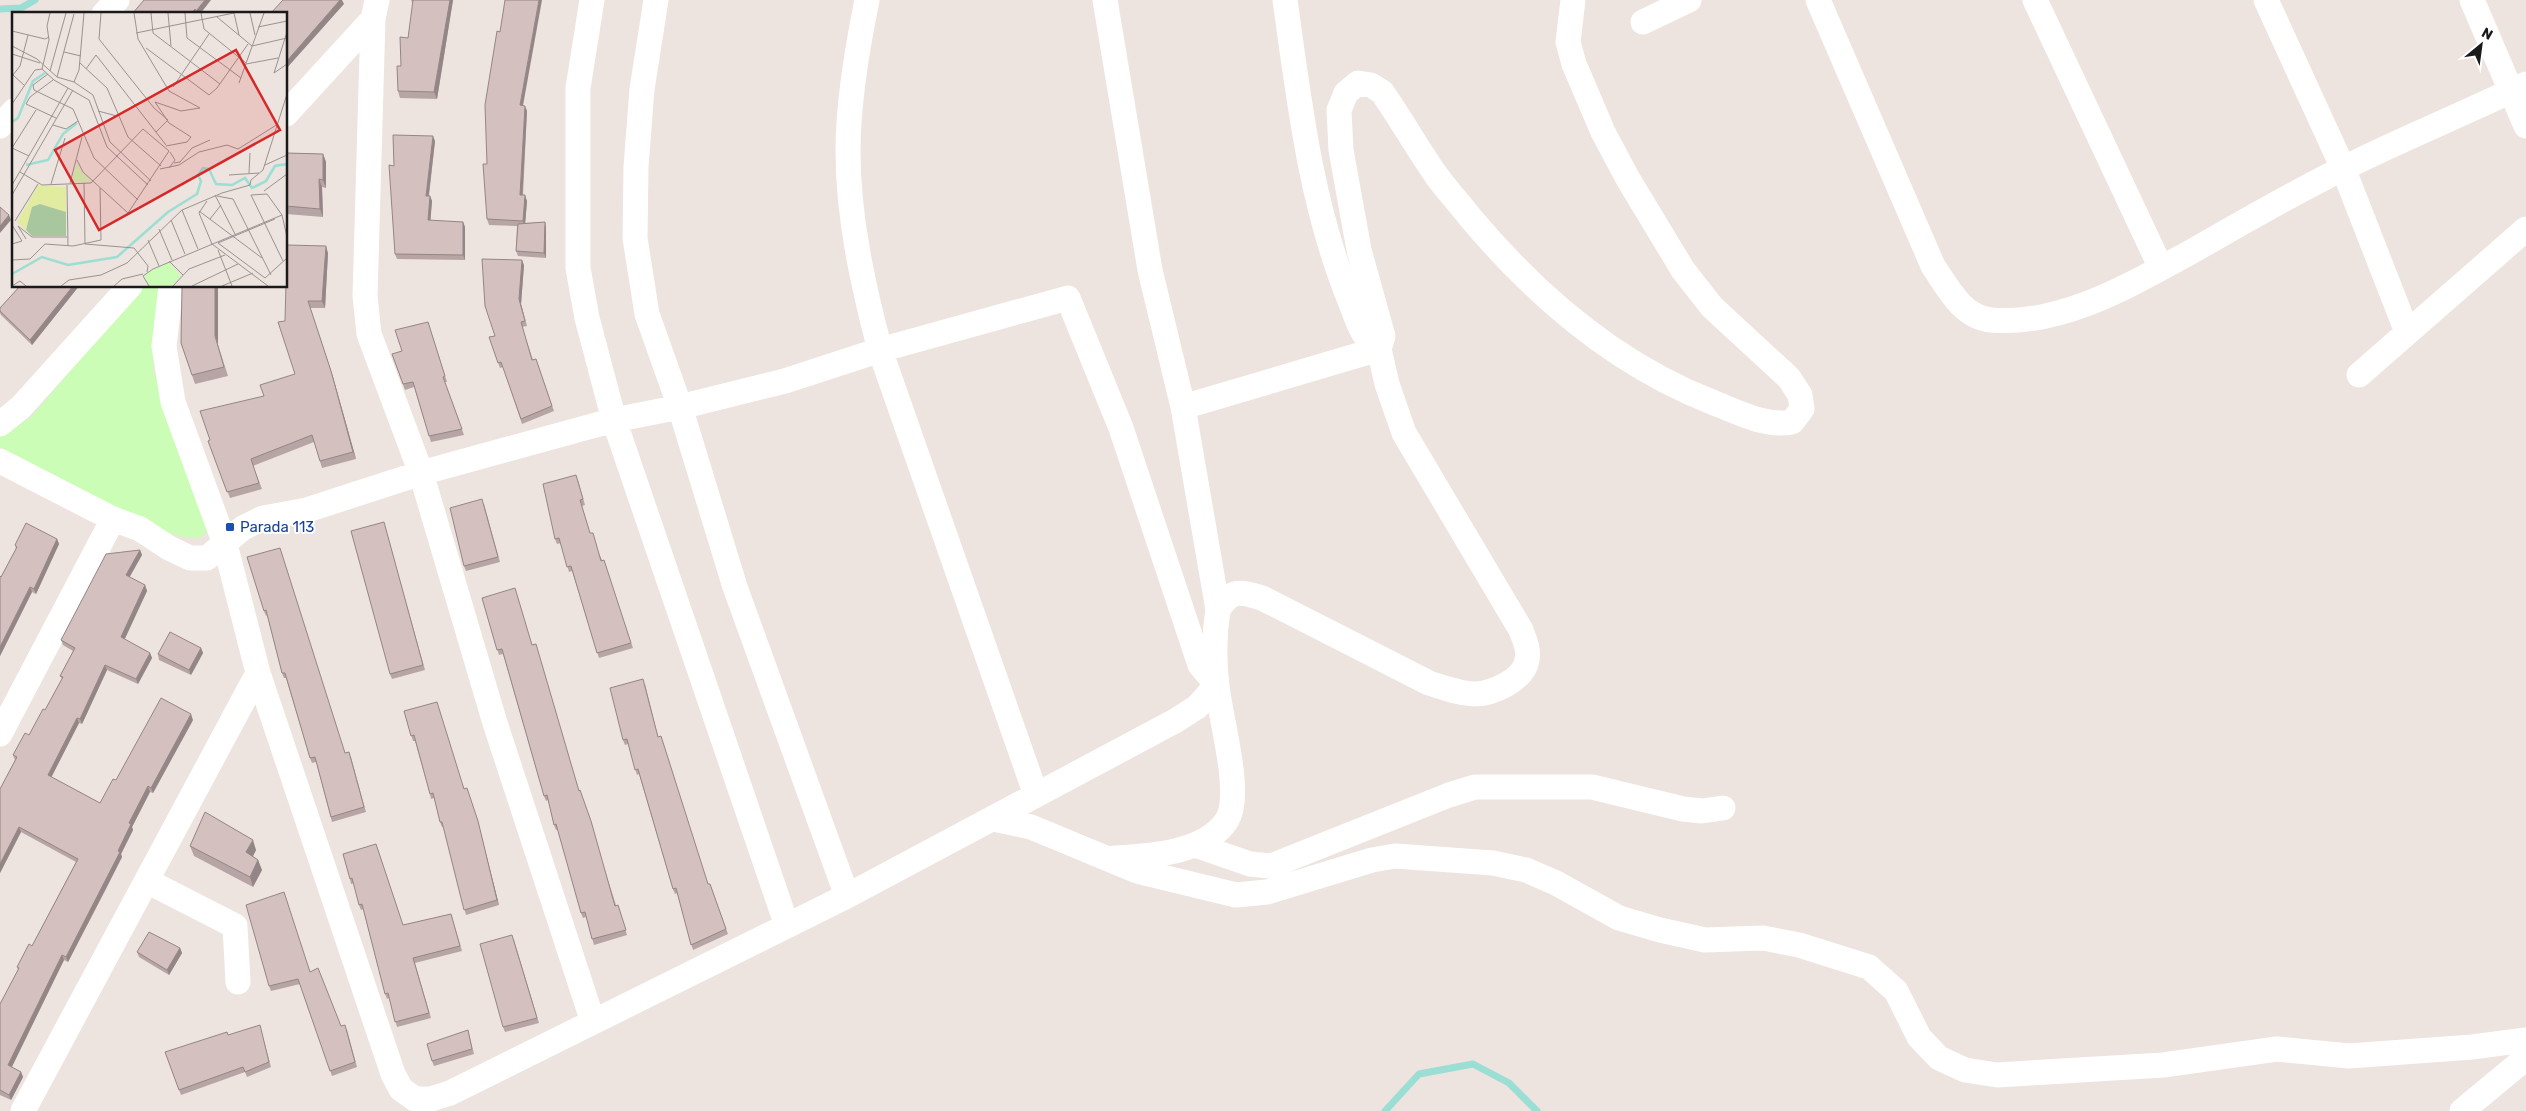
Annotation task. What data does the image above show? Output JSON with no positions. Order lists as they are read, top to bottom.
{
  "places": {
    "transit": ["Parada 113"]
  },
  "north": "top right"
}
